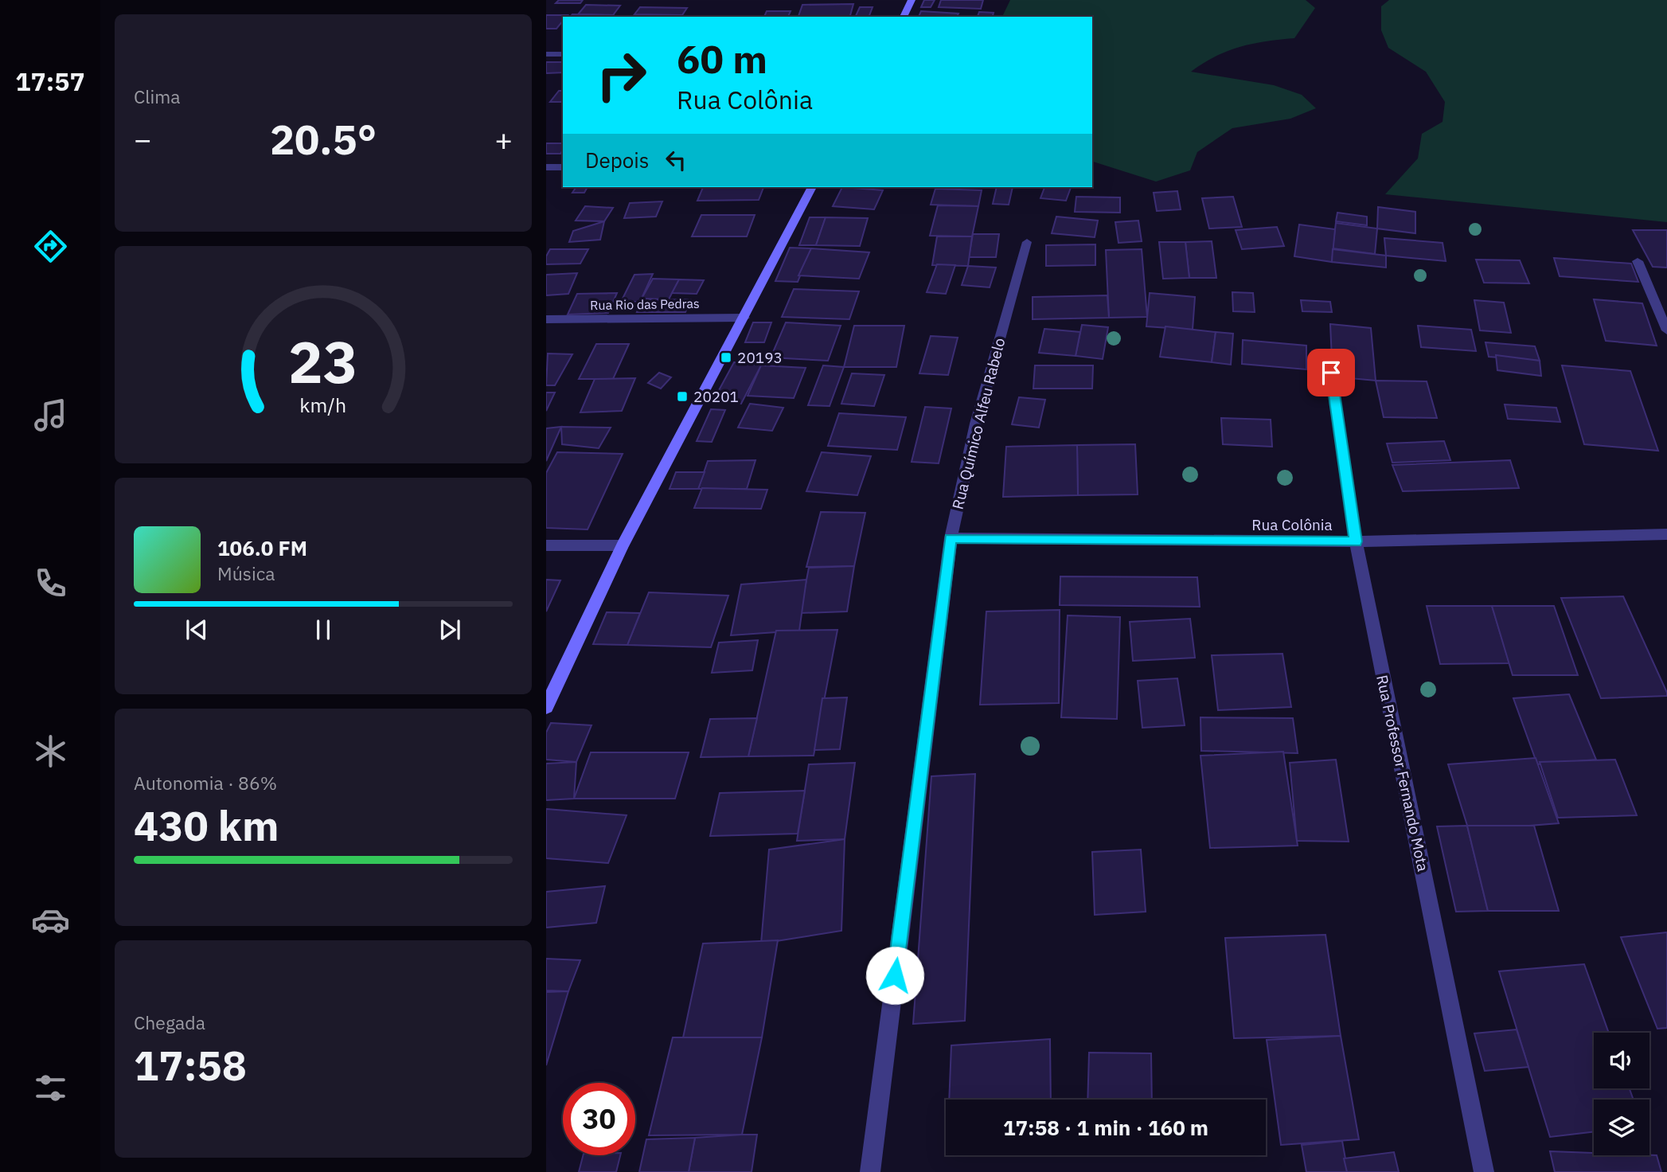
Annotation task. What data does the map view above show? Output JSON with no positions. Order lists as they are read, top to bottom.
{
  "streets": {
    "street": [
      "Rua Rio das Pedras",
      "Rua Químico Alfeu Rabelo",
      "Rua Colônia",
      "Rua Professor Fernando Mota"
    ]
  },
  "crossings": [
    ["Rua Químico Alfeu Rabelo", "Rua Colônia"],
    ["Rua Colônia", "Rua Professor Fernando Mota"]
  ],
  "places": {
    "transit": ["20193", "20201"]
  },
  "page": {
    "tabs": "17:57",
    "tile": [
      "Clima",
      ["Autonomia · 86%", "430 km"],
      ["Chegada", "17:58"]
    ],
    "turn": ["60 m", "Rua Colônia"],
    "heat": ["−", "20.5°", "+"],
    "then": "Depois",
    "song": ["106.0 FM", "Música"],
    "limit": "30",
    "trip": "17:58 · 1 min · 160 m",
    "gauge": ["23", "km/h"]
  }
}
